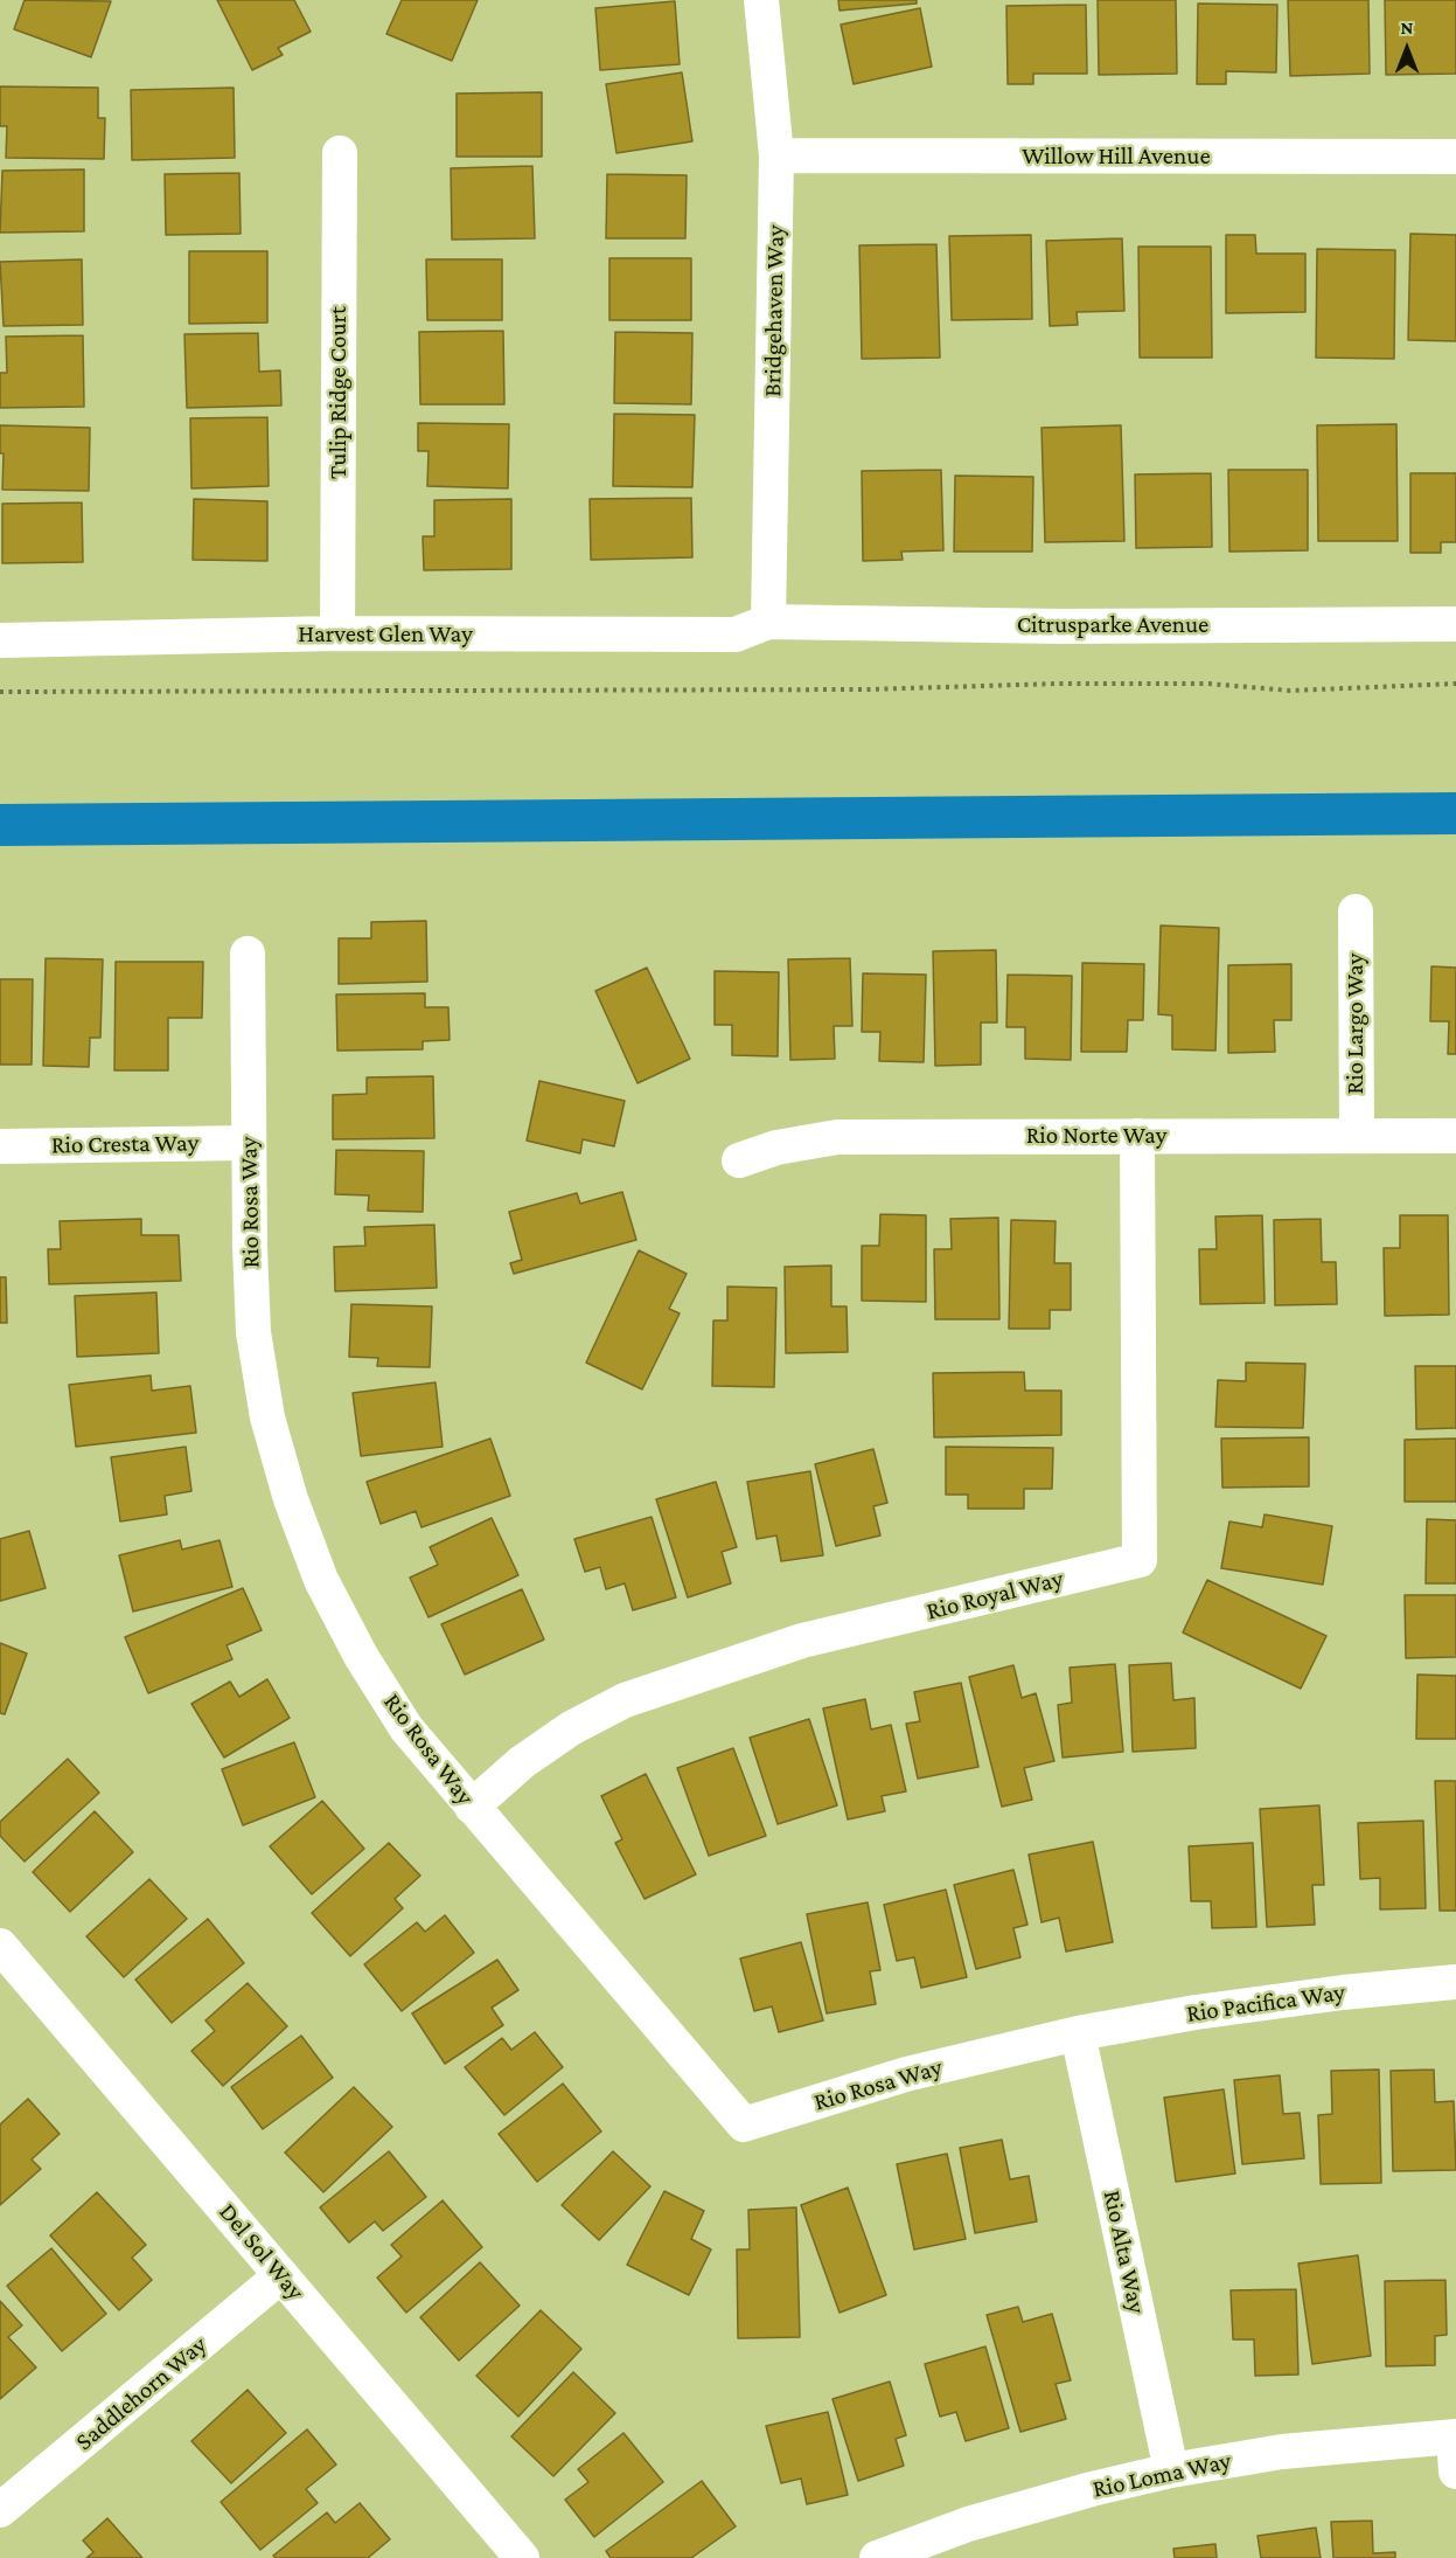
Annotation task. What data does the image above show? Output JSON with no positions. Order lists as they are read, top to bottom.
{
  "streets": {
    "street": [
      "Willow Hill Avenue",
      "Bridgehaven Way",
      "Tulip Ridge Court",
      "Citrusparke Avenue",
      "Harvest Glen Way",
      "Rio Largo Way",
      "Rio Norte Way",
      "Rio Cresta Way",
      "Rio Rosa Way",
      "Rio Royal Way",
      "Rio Pacifica Way",
      "Del Sol Way",
      "Rio Alta Way",
      "Saddlehorn Way",
      "Rio Loma Way"
    ]
  },
  "crossings": [
    ["Willow Hill Avenue", "Bridgehaven Way"],
    ["Bridgehaven Way", "Citrusparke Avenue"],
    ["Bridgehaven Way", "Harvest Glen Way"],
    ["Tulip Ridge Court", "Harvest Glen Way"],
    ["Citrusparke Avenue", "Harvest Glen Way"],
    ["Rio Largo Way", "Rio Norte Way"],
    ["Rio Norte Way", "Rio Royal Way"],
    ["Rio Cresta Way", "Rio Rosa Way"],
    ["Rio Rosa Way", "Rio Royal Way"],
    ["Rio Rosa Way", "Rio Pacifica Way"],
    ["Rio Rosa Way", "Rio Alta Way"],
    ["Rio Pacifica Way", "Rio Alta Way"],
    ["Del Sol Way", "Saddlehorn Way"],
    ["Rio Alta Way", "Rio Loma Way"]
  ],
  "north": "top"
}
